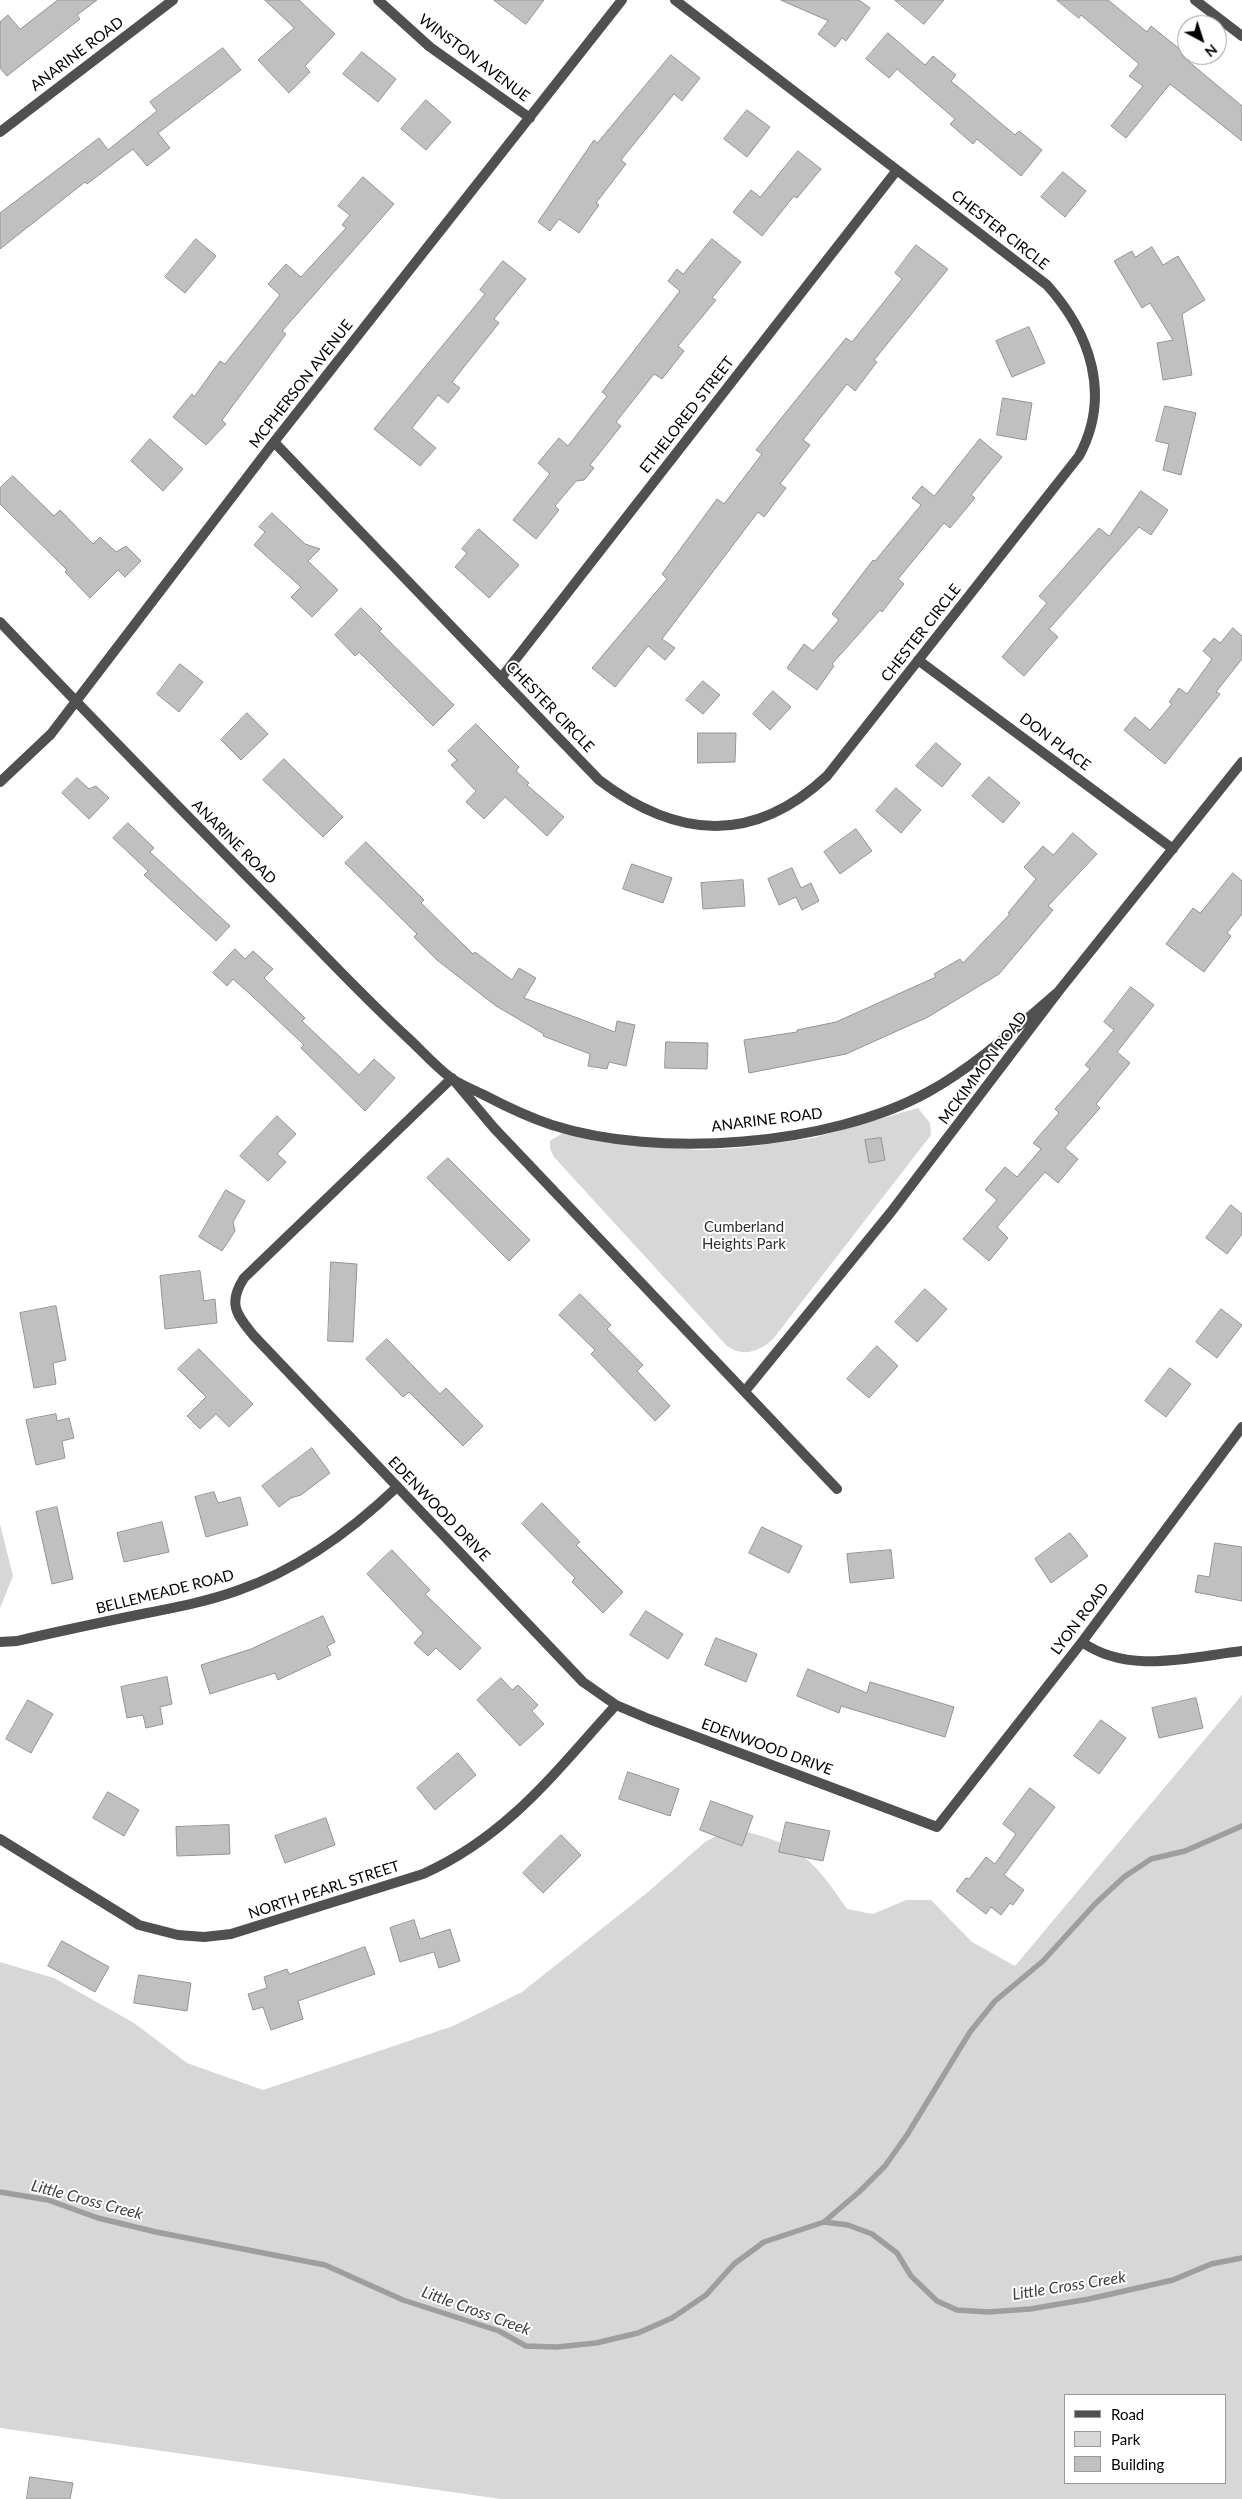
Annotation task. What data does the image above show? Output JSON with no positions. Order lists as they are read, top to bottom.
{
  "streets": {
    "street": [
      "ANARINE ROAD",
      "WINSTON AVENUE",
      "CHESTER CIRCLE",
      "MCPHERSON AVENUE",
      "ETHELORED STREET",
      "DON PLACE",
      "MCKIMMON ROAD",
      "EDENWOOD DRIVE",
      "BELLEMEADE ROAD",
      "LYON ROAD",
      "NORTH PEARL STREET"
    ]
  },
  "crossings": [
    ["ANARINE ROAD", "MCPHERSON AVENUE"],
    ["ANARINE ROAD", "MCKIMMON ROAD"],
    ["ANARINE ROAD", "EDENWOOD DRIVE"],
    ["WINSTON AVENUE", "MCPHERSON AVENUE"],
    ["CHESTER CIRCLE", "MCPHERSON AVENUE"],
    ["CHESTER CIRCLE", "ETHELORED STREET"],
    ["CHESTER CIRCLE", "DON PLACE"],
    ["DON PLACE", "MCKIMMON ROAD"],
    ["EDENWOOD DRIVE", "BELLEMEADE ROAD"],
    ["EDENWOOD DRIVE", "LYON ROAD"],
    ["EDENWOOD DRIVE", "NORTH PEARL STREET"]
  ],
  "water": ["Little Cross Creek"],
  "parks": ["Cumberland Heights Park"],
  "legend": ["Road", "Park", "Building"],
  "north": "bottom right"
}
